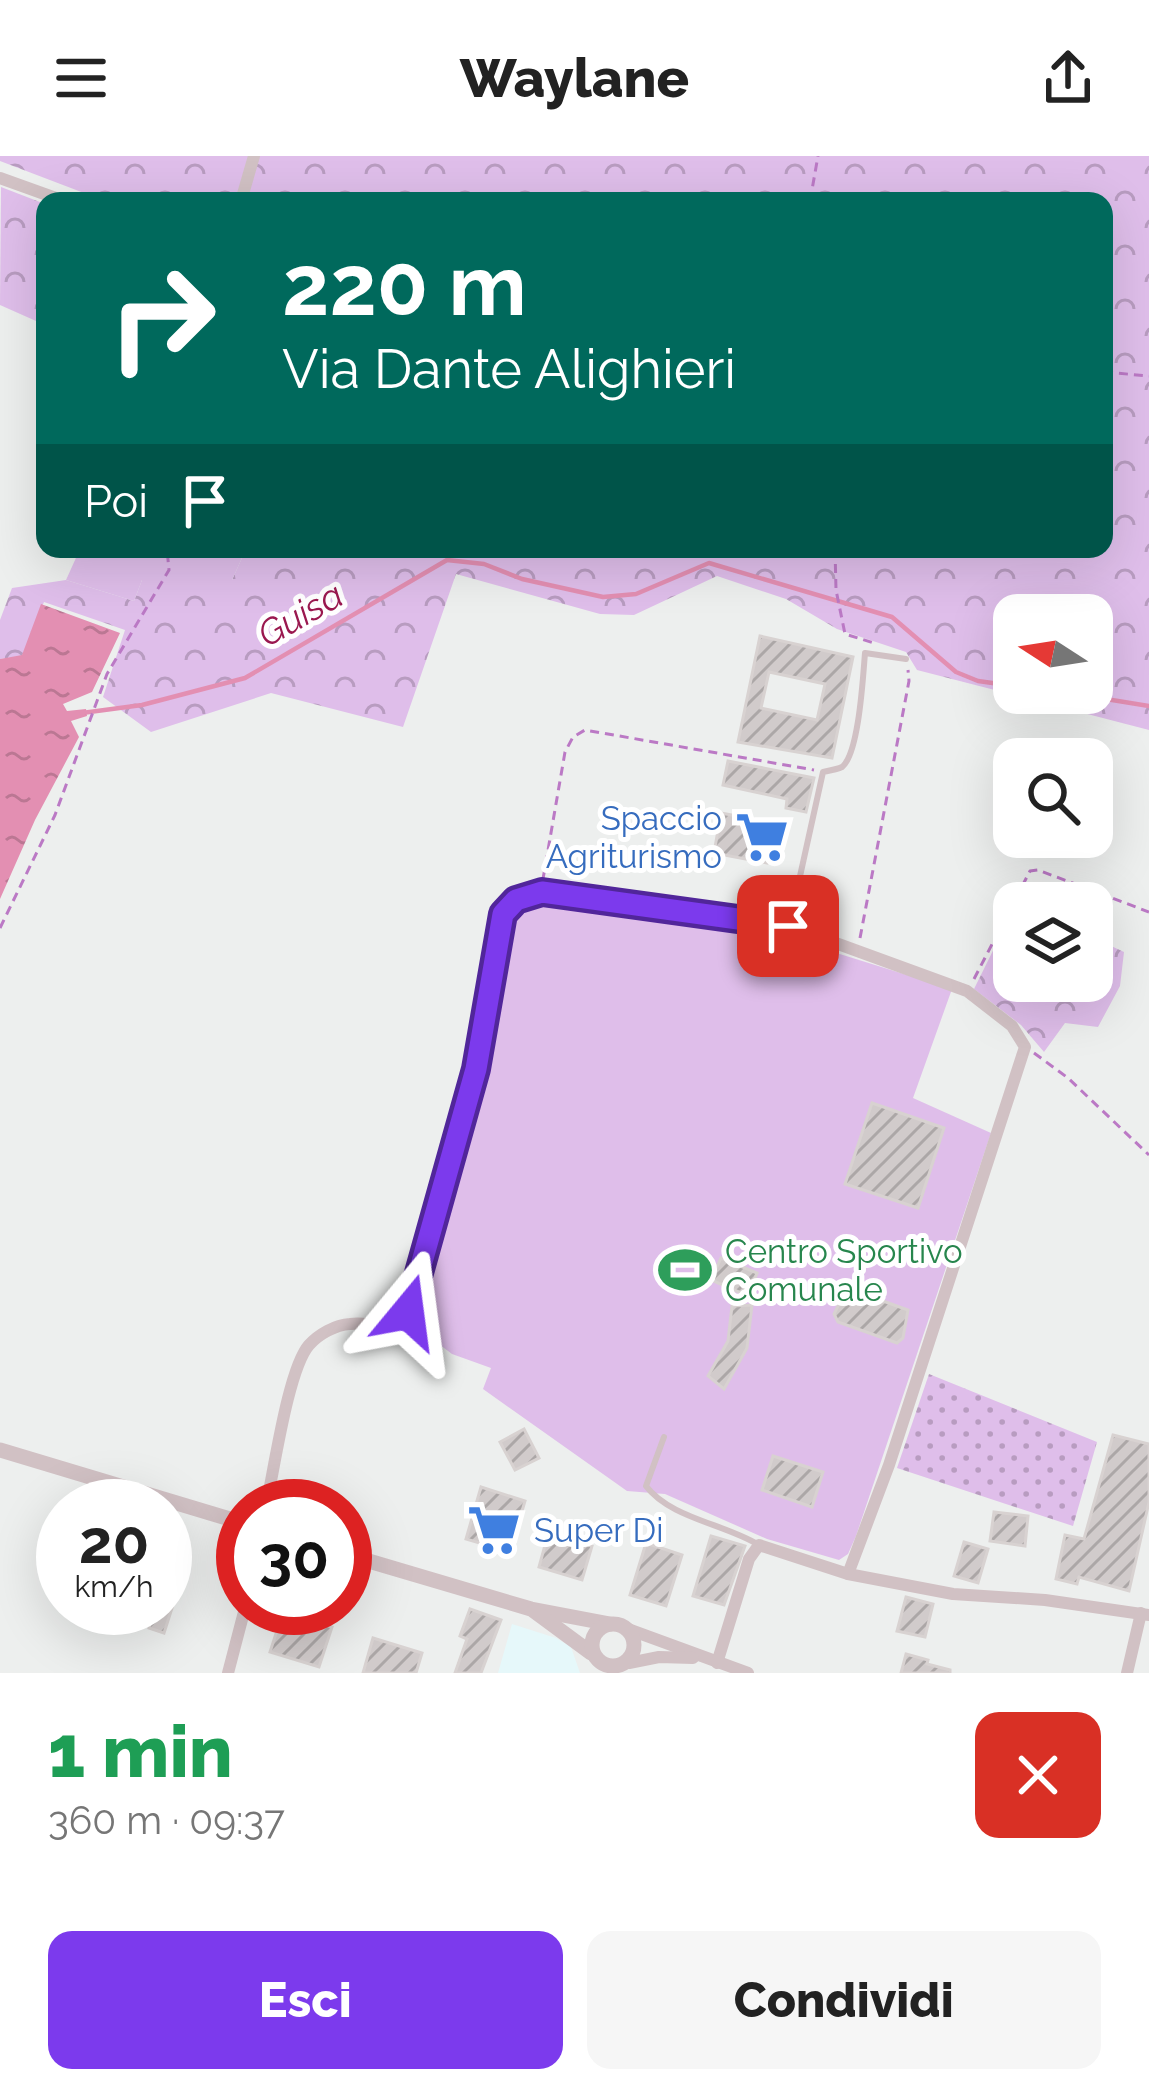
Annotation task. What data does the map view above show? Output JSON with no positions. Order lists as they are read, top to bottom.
{
  "water": ["Guisa"],
  "places": {
    "supermarket": ["Spaccio Agriturismo", "Super Di"],
    "sports": ["Centro Sportivo Comunale"]
  },
  "north": "left",
  "page": {
    "header": "Waylane",
    "turn": ["220 m", "Via Dante Alighieri"],
    "then": "Poi",
    "speed": "20 km/h",
    "limit": "30",
    "heading": ["1 min", "360 m · 09:37"],
    "buttons": ["Esci", "Condividi"]
  }
}
